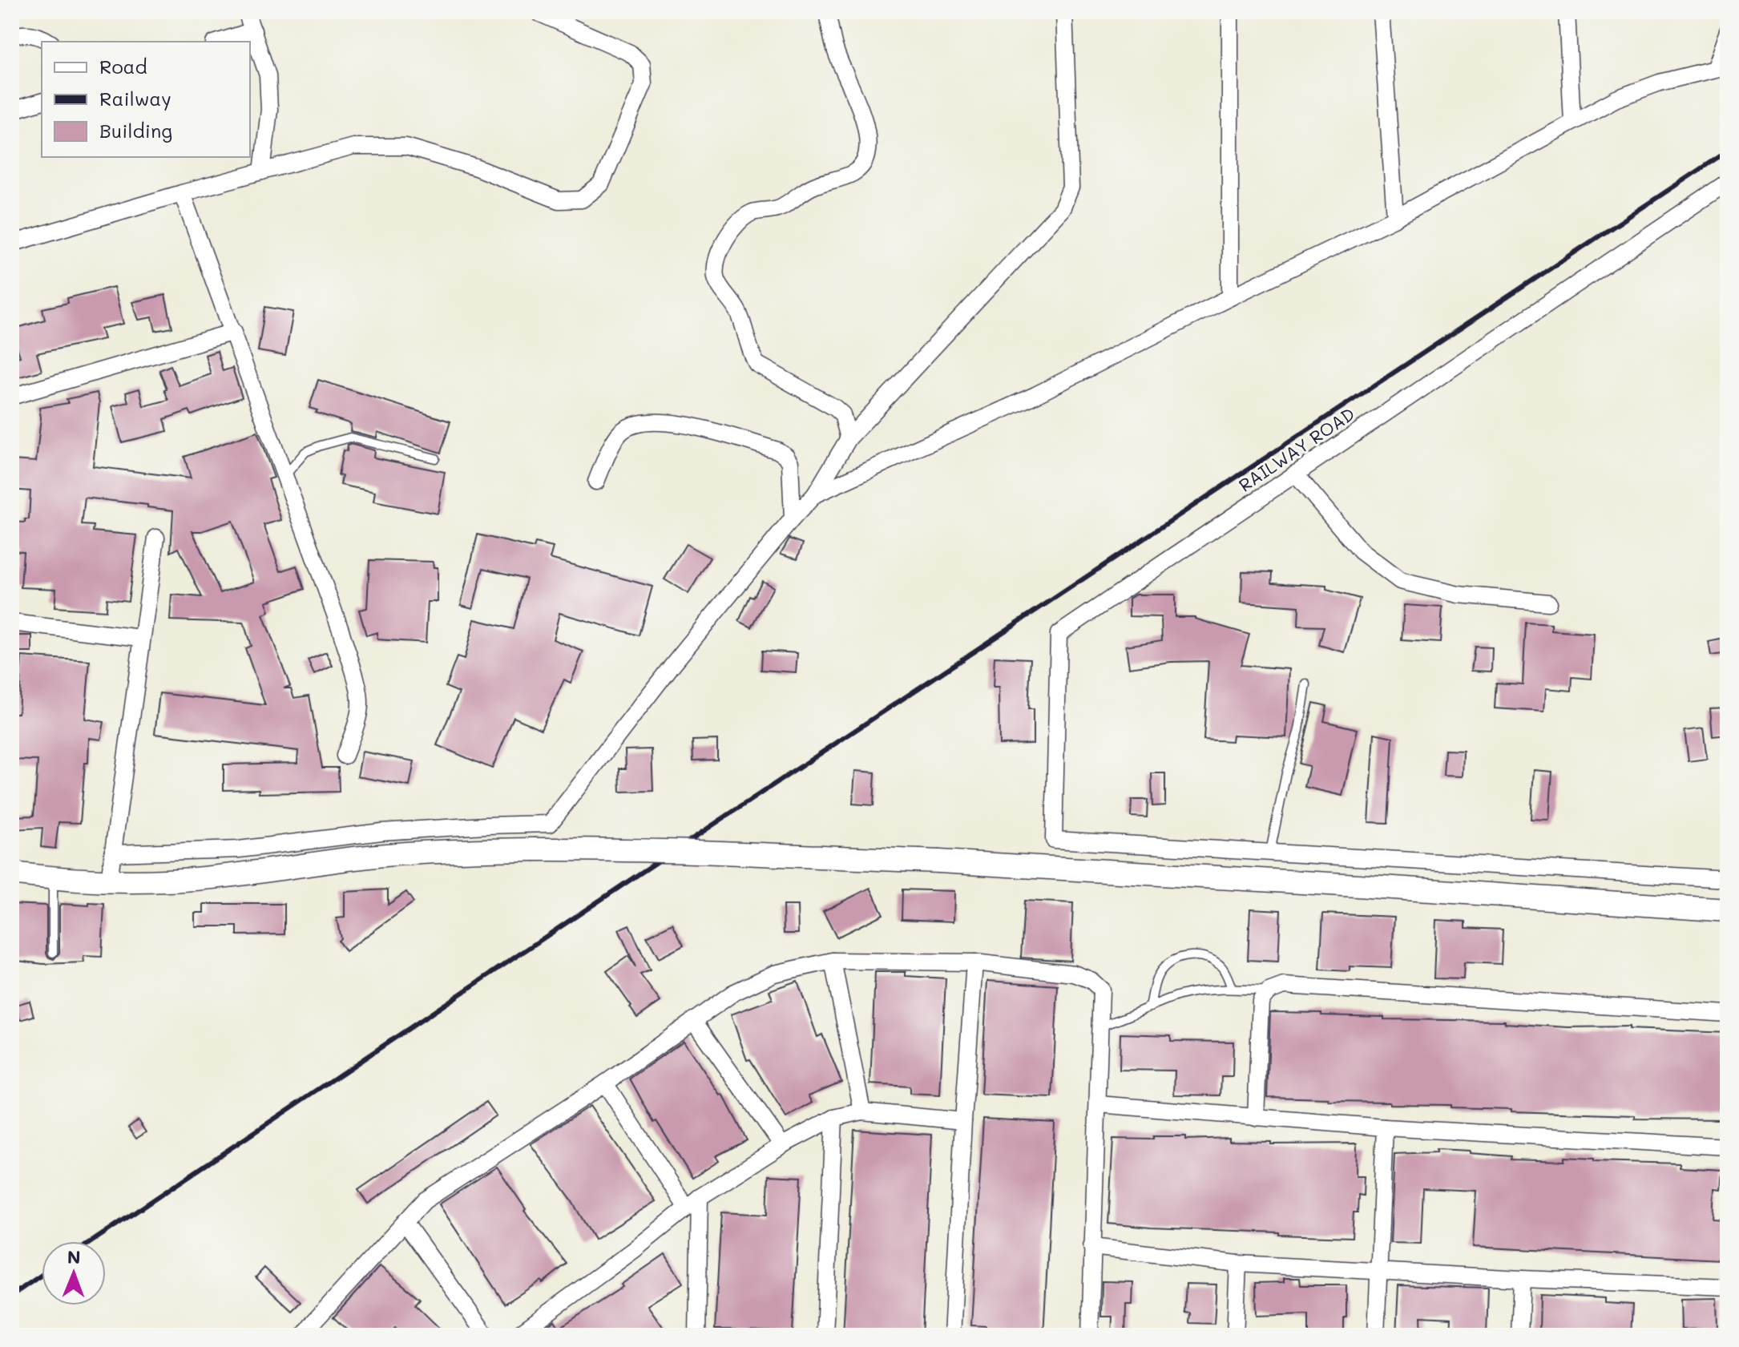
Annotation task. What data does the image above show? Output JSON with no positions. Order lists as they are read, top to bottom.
{
  "streets": {
    "street": ["RAILWAY ROAD"]
  },
  "legend": ["Road", "Railway", "Building"],
  "north": "top"
}
